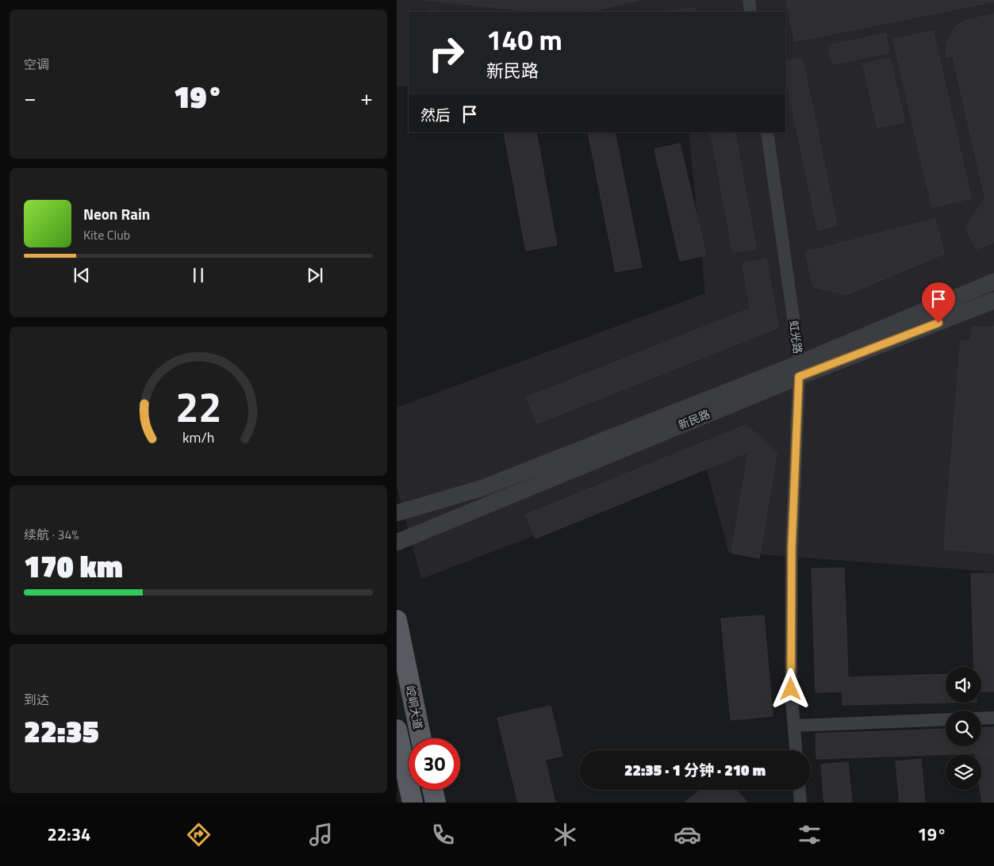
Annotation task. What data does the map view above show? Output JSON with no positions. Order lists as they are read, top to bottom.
{
  "streets": {
    "main road": ["崆峒大道"],
    "street": ["虹光路", "新民路"]
  },
  "crossings": [
    ["虹光路", "新民路"]
  ],
  "page": {
    "tile": [
      "空调",
      ["续航 · 34%", "170 km"],
      ["到达", "22:35"]
    ],
    "turn": ["140 m", "新民路"],
    "heat": ["−", "19°", "+"],
    "then": "然后",
    "song": ["Neon Rain", "Kite Club"],
    "limit": "30",
    "trip": "22:35 · 1 分钟 · 210 m",
    "tabs": ["22:34", "19°"],
    "gauge": ["22", "km/h"]
  }
}
